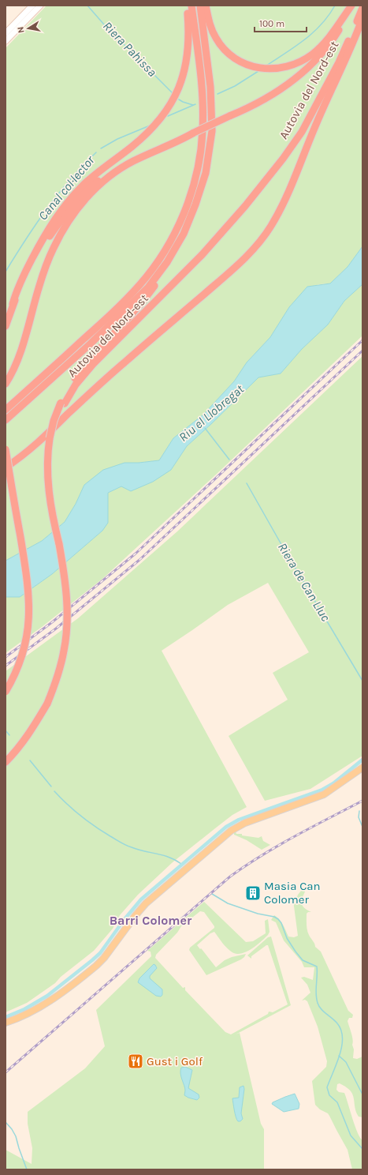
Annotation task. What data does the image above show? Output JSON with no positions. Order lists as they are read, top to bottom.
{
  "streets": {
    "highway": ["Autovia del Nord-est"]
  },
  "districts": ["Barri Colomer"],
  "water": [
    "Riera Pahissa",
    "Canal col·lector",
    "Riu el Llobregat",
    "Riera de Can Lluc"
  ],
  "places": {
    "building": ["Masia Can Colomer"],
    "restaurant": ["Gust i Golf"]
  },
  "scale_bar": "100 m",
  "north": "left"
}
